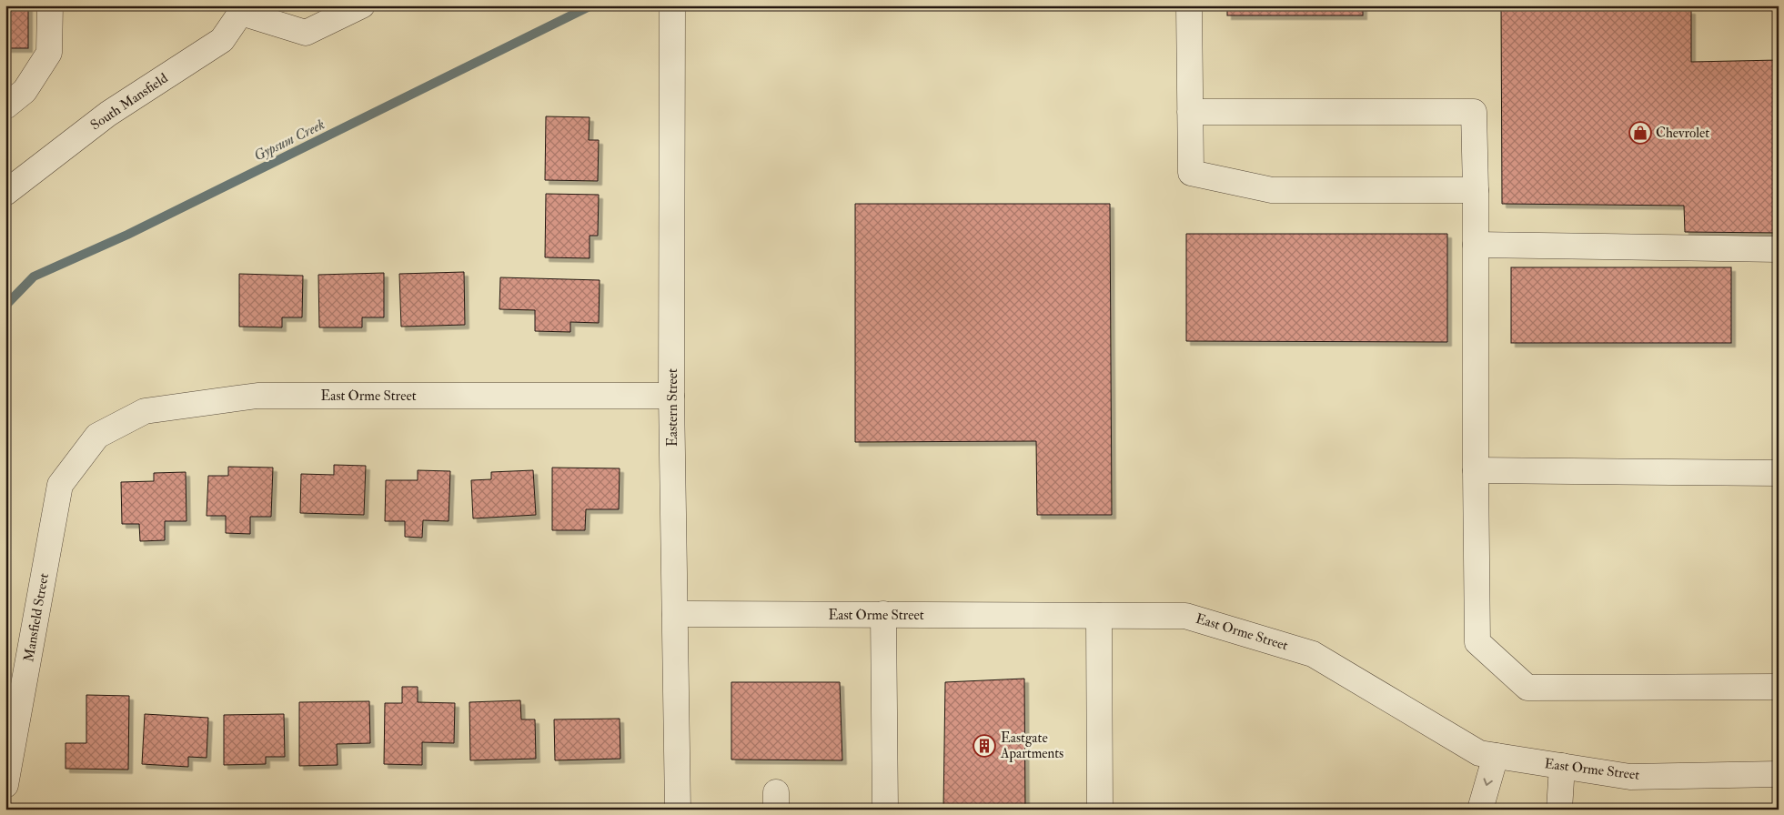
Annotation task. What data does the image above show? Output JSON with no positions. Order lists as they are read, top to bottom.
{
  "streets": {
    "street": [
      "South Mansfield",
      "East Orme Street",
      "Eastern Street",
      "Mansfield Street"
    ]
  },
  "crossings": [
    ["East Orme Street", "Eastern Street"],
    ["East Orme Street", "Mansfield Street"]
  ],
  "water": ["Gypsum Creek"],
  "places": {
    "shop": ["Chevrolet"],
    "building": ["Eastgate Apartments"]
  }
}
